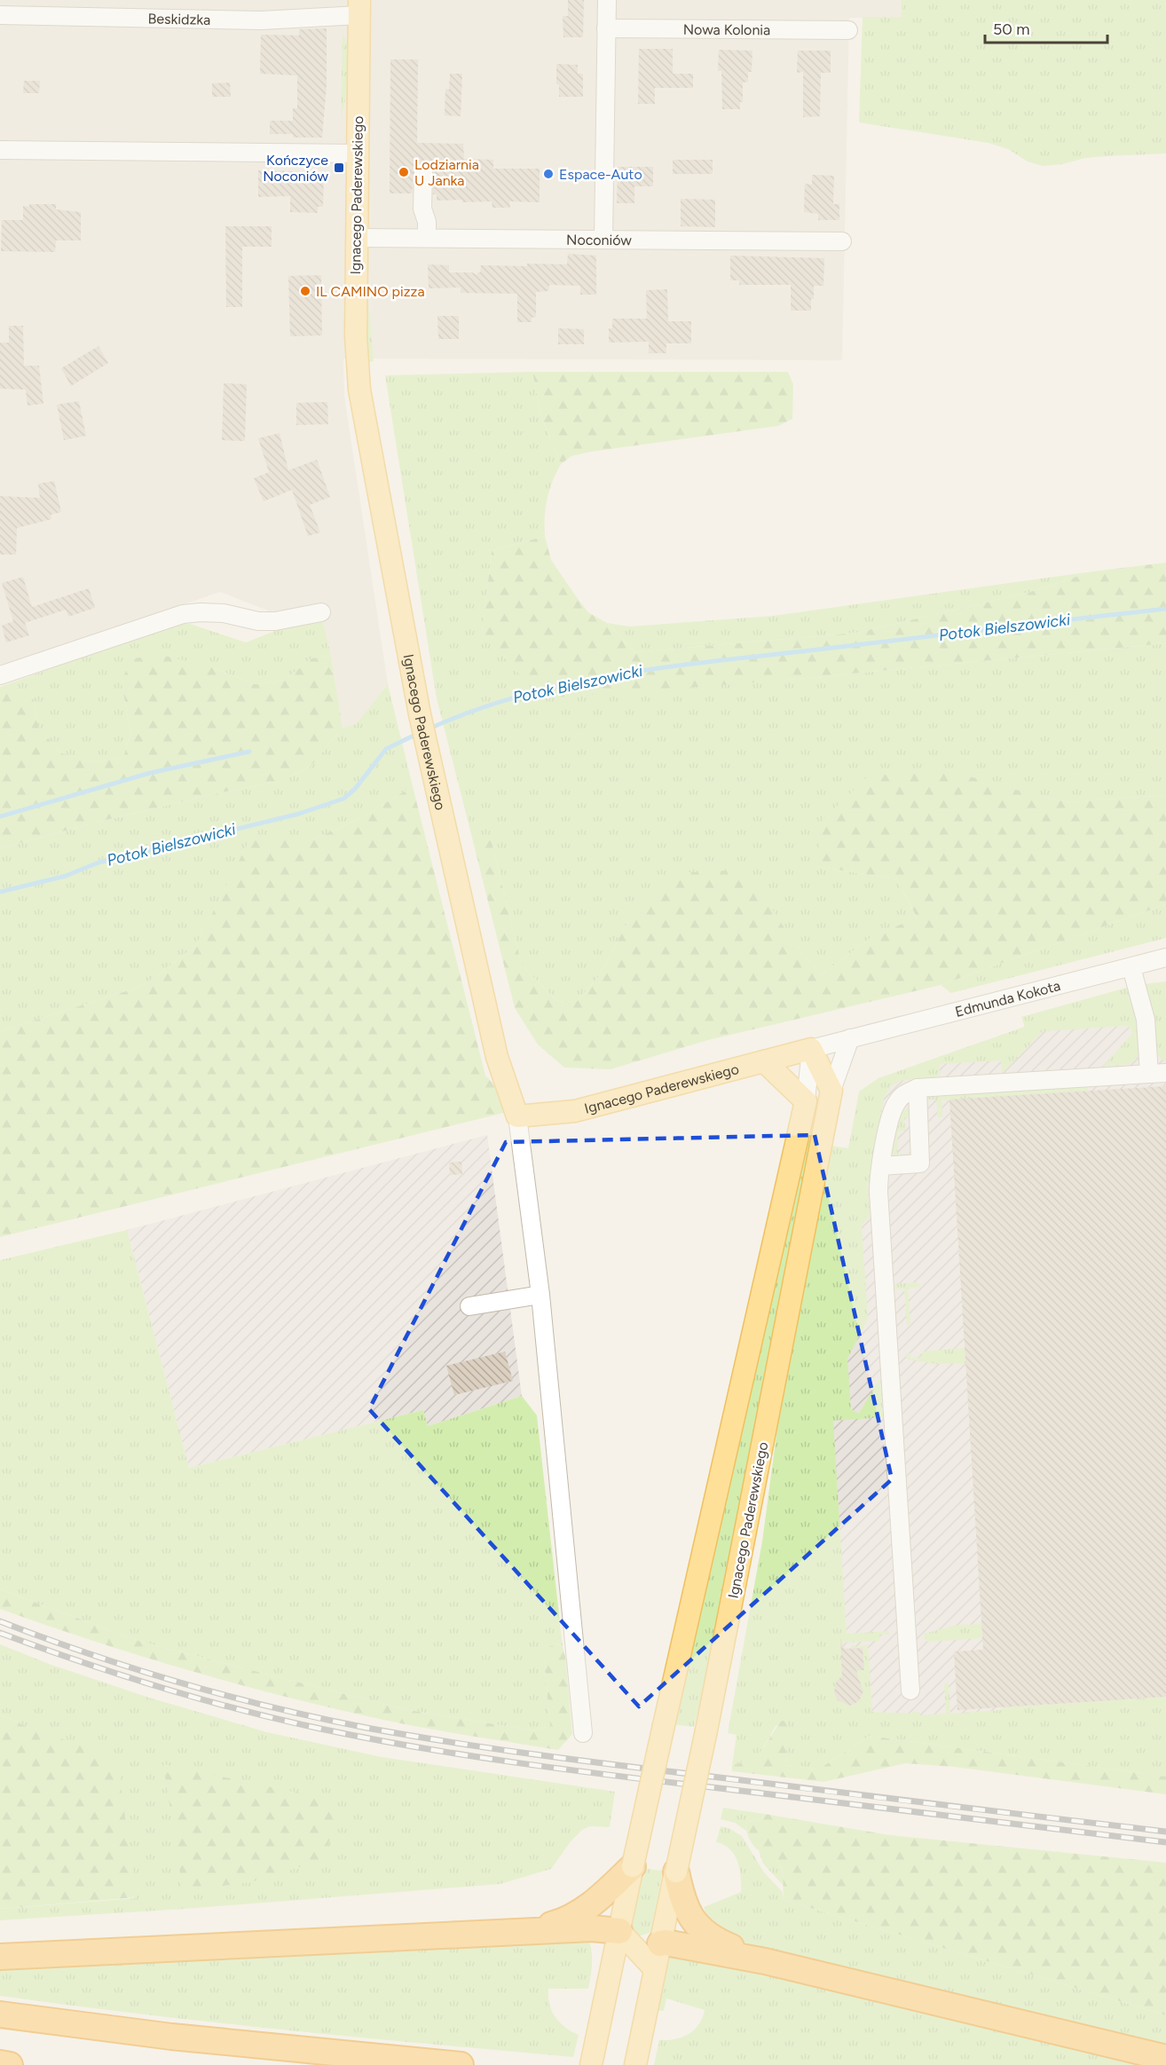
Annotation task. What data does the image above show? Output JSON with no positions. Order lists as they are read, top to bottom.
{
  "streets": {
    "main road": ["Ignacego Paderewskiego"],
    "street": [
      "Beskidzka",
      "Nowa Kolonia",
      "Noconiów",
      "Edmunda Kokota"
    ]
  },
  "crossings": [
    ["Beskidzka", "Ignacego Paderewskiego"],
    ["Ignacego Paderewskiego", "Noconiów"],
    ["Ignacego Paderewskiego", "Edmunda Kokota"]
  ],
  "water": ["Potok Bielszowicki"],
  "places": {
    "transit": ["Kończyce Noconiów"],
    "other": ["Lodziarnia U Janka", "Espace-Auto", "IL CAMINO pizza"]
  },
  "scale_bar": "50 m"
}
